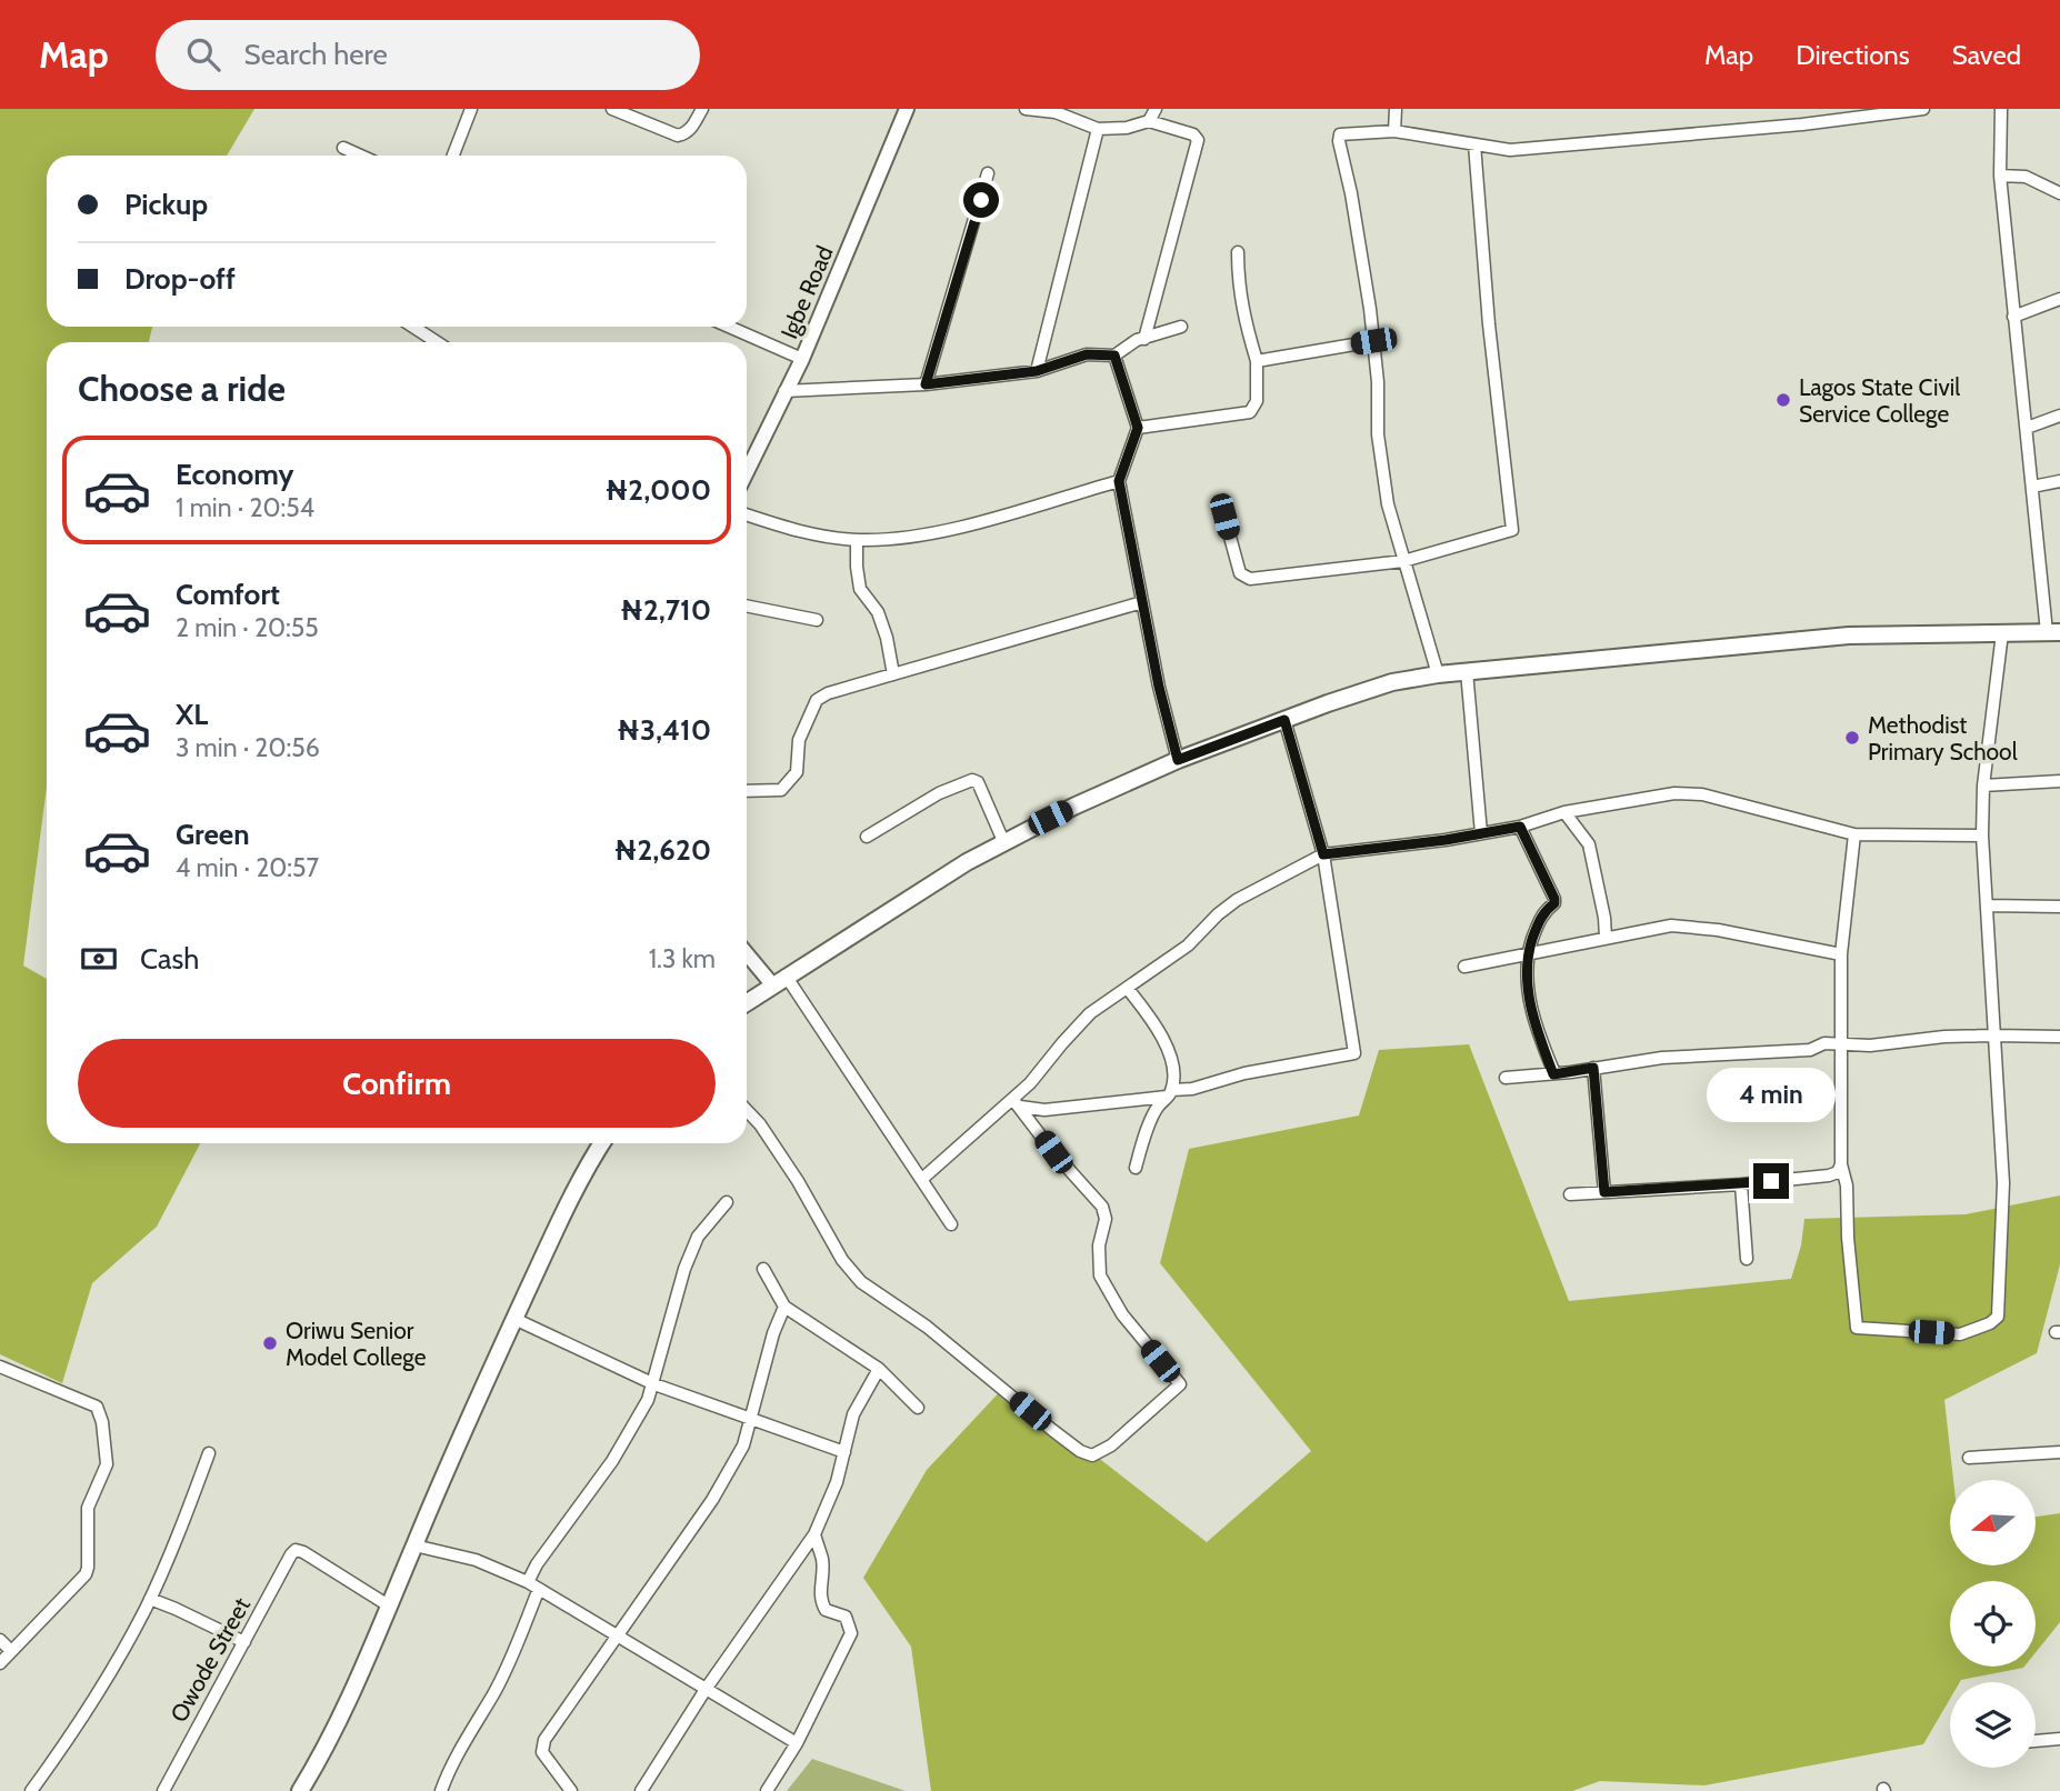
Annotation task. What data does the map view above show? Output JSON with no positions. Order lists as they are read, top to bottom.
{
  "streets": {
    "street": ["Igbe Road", "Owode Street"]
  },
  "places": ["Lagos State Civil Service College", "Methodist Primary School", "Oriwu Senior Model College"],
  "north": "left",
  "page": {
    "header": "Map",
    "search": "Search here",
    "nav": ["Map", "Directions", "Saved"],
    "banner": ["Pickup", "Drop-off"],
    "heading": "Choose a ride",
    "list": [
      {
        "name": "Economy",
        "note": "1 min · 20:54",
        "value": "₦2,000"
      },
      {
        "name": "Comfort",
        "note": "2 min · 20:55",
        "value": "₦2,710"
      },
      {
        "name": "XL",
        "note": "3 min · 20:56",
        "value": "₦3,410"
      },
      {
        "name": "Green",
        "note": "4 min · 20:57",
        "value": "₦2,620"
      }
    ],
    "pay": ["Cash", "1.3 km"],
    "buttons": "Confirm",
    "bubble": "4 min"
  }
}
